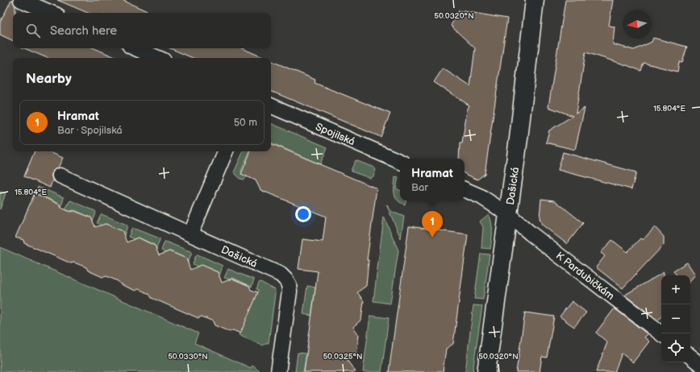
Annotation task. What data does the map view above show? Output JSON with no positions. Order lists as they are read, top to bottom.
{
  "streets": {
    "main road": ["Dašická"],
    "street": ["Spojilská", "K Pardubičkám"]
  },
  "crossings": [
    ["Dašická", "K Pardubičkám"]
  ],
  "north": "left",
  "page": {
    "search": "Search here",
    "heading": "Nearby",
    "list": [
      {
        "mark": "1",
        "name": "Hramat",
        "note": "Bar · Spojilská",
        "value": "50 m"
      }
    ],
    "popup": ["Hramat", "Bar"],
    "pins": "1",
    "map_buttons": ["+", "−"]
  },
  "coordinates": [
    "50.0320°N",
    "15.804°E",
    "50.0330°N",
    "50.0325°N"
  ]
}
